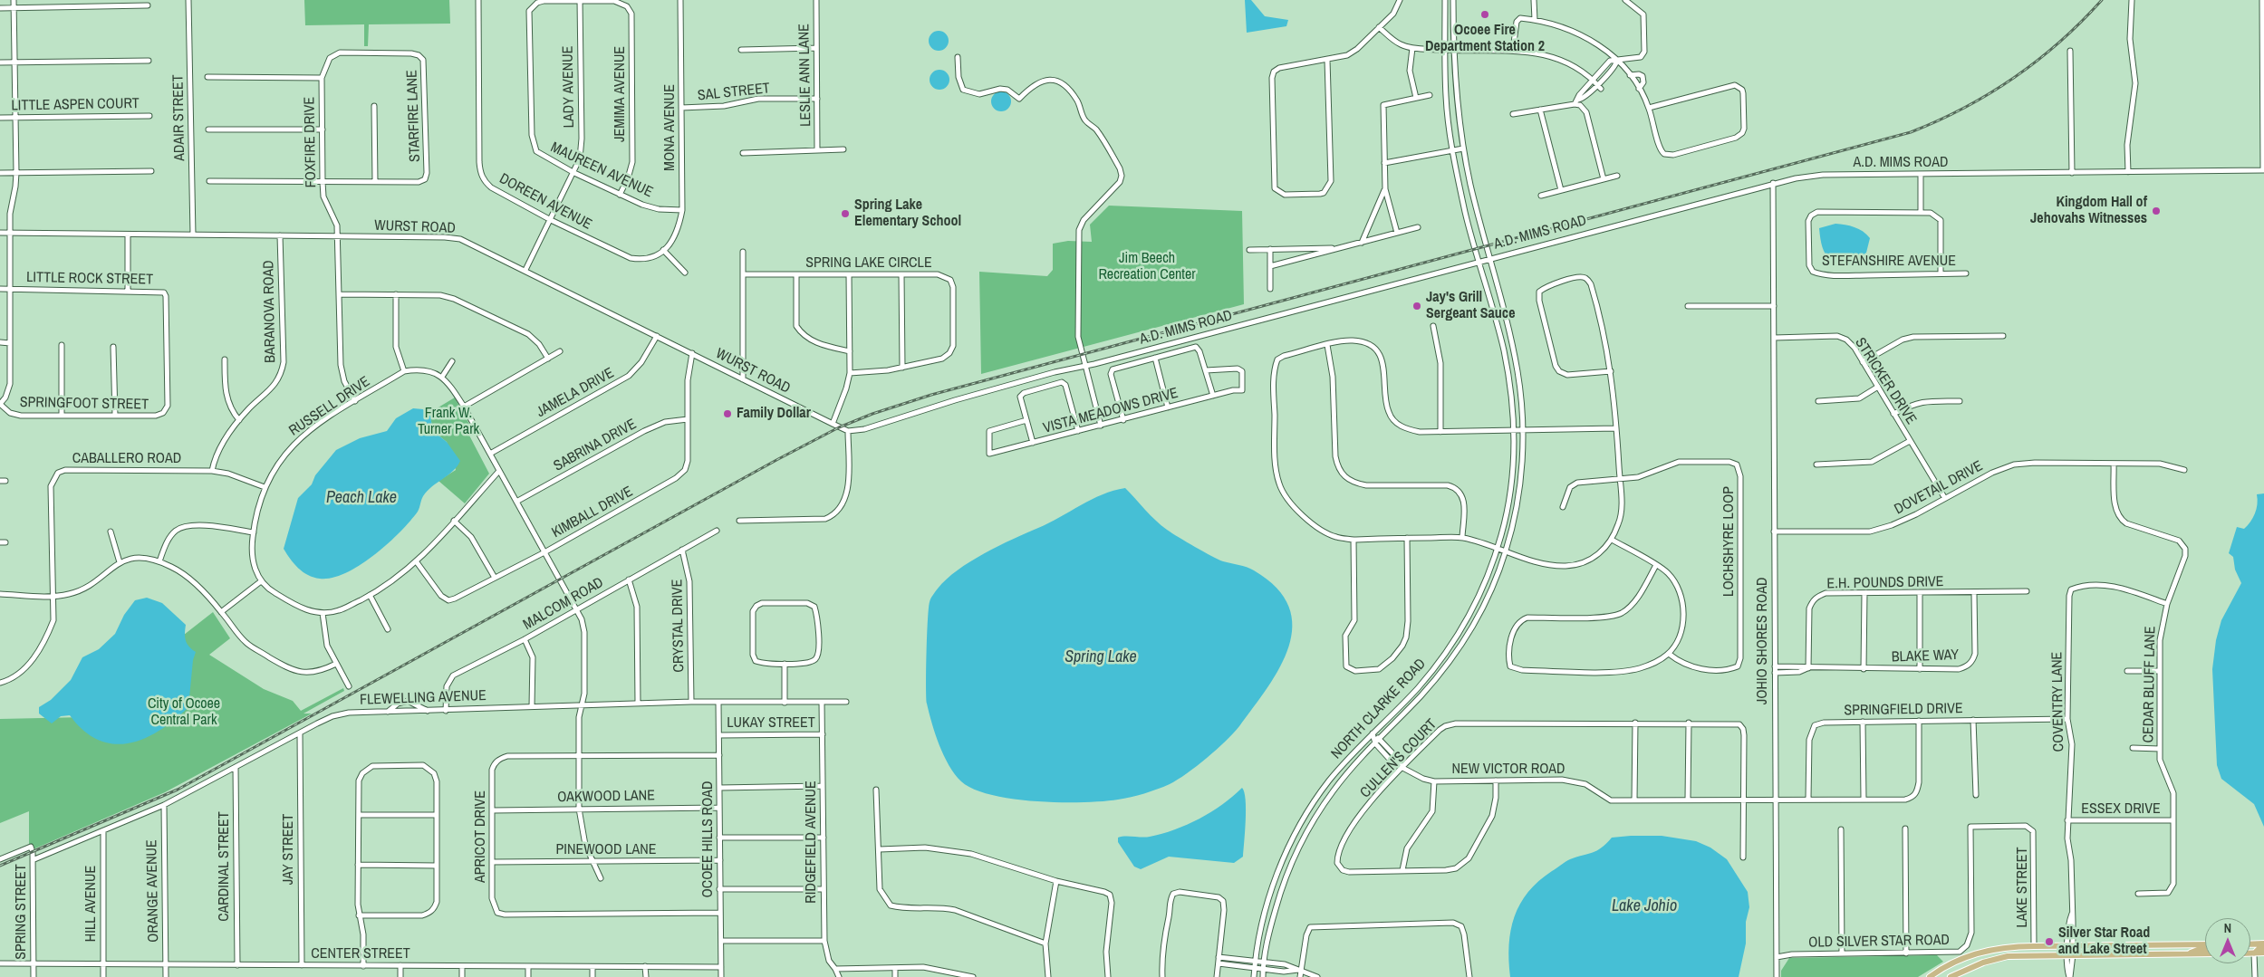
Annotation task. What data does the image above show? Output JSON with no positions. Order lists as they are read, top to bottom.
{
  "streets": {
    "street": [
      "LESLIE ANN LANE",
      "LADY AVENUE",
      "SAL STREET",
      "JEMIMA AVENUE",
      "LITTLE ASPEN COURT",
      "STARFIRE LANE",
      "ADAIR STREET",
      "MONA AVENUE",
      "FOXFIRE DRIVE",
      "A.D. MIMS ROAD",
      "MAUREEN AVENUE",
      "DOREEN AVENUE",
      "WURST ROAD",
      "STEFANSHIRE AVENUE",
      "SPRING LAKE CIRCLE",
      "LITTLE ROCK STREET",
      "BARANOVA ROAD",
      "STRICKER DRIVE",
      "JAMELA DRIVE",
      "SPRINGFOOT STREET",
      "RUSSELL DRIVE",
      "VISTA MEADOWS DRIVE",
      "SABRINA DRIVE",
      "CABALLERO ROAD",
      "DOVETAIL DRIVE",
      "KIMBALL DRIVE",
      "LOCHSHYRE LOOP",
      "E.H. POUNDS DRIVE",
      "MALCOM ROAD",
      "CRYSTAL DRIVE",
      "JOHIO SHORES ROAD",
      "BLAKE WAY",
      "CEDAR BLUFF LANE",
      "FLEWELLING AVENUE",
      "COVENTRY LANE",
      "NORTH CLARKE ROAD",
      "SPRINGFIELD DRIVE",
      "LUKAY STREET",
      "CULLEN'S COURT",
      "NEW VICTOR ROAD",
      "OAKWOOD LANE",
      "ESSEX DRIVE",
      "APRICOT DRIVE",
      "OCOEE HILLS ROAD",
      "RIDGEFIELD AVENUE",
      "JAY STREET",
      "PINEWOOD LANE",
      "CARDINAL STREET",
      "LAKE STREET",
      "ORANGE AVENUE",
      "HILL AVENUE",
      "SPRING STREET",
      "OLD SILVER STAR ROAD",
      "CENTER STREET"
    ]
  },
  "crossings": [
    ["LESLIE ANN LANE", "SAL STREET"],
    ["LADY AVENUE", "MAUREEN AVENUE"],
    ["LADY AVENUE", "DOREEN AVENUE"],
    ["LADY AVENUE", "WURST ROAD"],
    ["SAL STREET", "MONA AVENUE"],
    ["JEMIMA AVENUE", "MAUREEN AVENUE"],
    ["STARFIRE LANE", "FOXFIRE DRIVE"],
    ["ADAIR STREET", "WURST ROAD"],
    ["MONA AVENUE", "MAUREEN AVENUE"],
    ["MONA AVENUE", "DOREEN AVENUE"],
    ["FOXFIRE DRIVE", "WURST ROAD"],
    ["FOXFIRE DRIVE", "RUSSELL DRIVE"],
    ["A.D. MIMS ROAD", "WURST ROAD"],
    ["A.D. MIMS ROAD", "JOHIO SHORES ROAD"],
    ["A.D. MIMS ROAD", "NORTH CLARKE ROAD"],
    ["WURST ROAD", "BARANOVA ROAD"],
    ["WURST ROAD", "JAMELA DRIVE"],
    ["WURST ROAD", "KIMBALL DRIVE"],
    ["LITTLE ROCK STREET", "SPRINGFOOT STREET"],
    ["BARANOVA ROAD", "CABALLERO ROAD"],
    ["STRICKER DRIVE", "DOVETAIL DRIVE"],
    ["STRICKER DRIVE", "JOHIO SHORES ROAD"],
    ["RUSSELL DRIVE", "CABALLERO ROAD"],
    ["SABRINA DRIVE", "KIMBALL DRIVE"],
    ["DOVETAIL DRIVE", "JOHIO SHORES ROAD"],
    ["DOVETAIL DRIVE", "CEDAR BLUFF LANE"],
    ["E.H. POUNDS DRIVE", "BLAKE WAY"],
    ["MALCOM ROAD", "CRYSTAL DRIVE"],
    ["MALCOM ROAD", "FLEWELLING AVENUE"],
    ["CRYSTAL DRIVE", "FLEWELLING AVENUE"],
    ["JOHIO SHORES ROAD", "BLAKE WAY"],
    ["JOHIO SHORES ROAD", "NEW VICTOR ROAD"],
    ["JOHIO SHORES ROAD", "OLD SILVER STAR ROAD"],
    ["CEDAR BLUFF LANE", "COVENTRY LANE"],
    ["CEDAR BLUFF LANE", "ESSEX DRIVE"],
    ["FLEWELLING AVENUE", "OCOEE HILLS ROAD"],
    ["FLEWELLING AVENUE", "RIDGEFIELD AVENUE"],
    ["FLEWELLING AVENUE", "JAY STREET"],
    ["FLEWELLING AVENUE", "CARDINAL STREET"],
    ["FLEWELLING AVENUE", "ORANGE AVENUE"],
    ["FLEWELLING AVENUE", "HILL AVENUE"],
    ["FLEWELLING AVENUE", "SPRING STREET"],
    ["COVENTRY LANE", "SPRINGFIELD DRIVE"],
    ["COVENTRY LANE", "ESSEX DRIVE"],
    ["NORTH CLARKE ROAD", "NEW VICTOR ROAD"],
    ["SPRINGFIELD DRIVE", "NEW VICTOR ROAD"],
    ["LUKAY STREET", "OCOEE HILLS ROAD"],
    ["LUKAY STREET", "RIDGEFIELD AVENUE"],
    ["CULLEN'S COURT", "NEW VICTOR ROAD"],
    ["OAKWOOD LANE", "APRICOT DRIVE"],
    ["OAKWOOD LANE", "OCOEE HILLS ROAD"],
    ["APRICOT DRIVE", "OCOEE HILLS ROAD"],
    ["APRICOT DRIVE", "PINEWOOD LANE"],
    ["OCOEE HILLS ROAD", "PINEWOOD LANE"],
    ["OCOEE HILLS ROAD", "CENTER STREET"],
    ["JAY STREET", "CENTER STREET"],
    ["CARDINAL STREET", "CENTER STREET"],
    ["LAKE STREET", "OLD SILVER STAR ROAD"],
    ["ORANGE AVENUE", "CENTER STREET"],
    ["HILL AVENUE", "CENTER STREET"],
    ["SPRING STREET", "CENTER STREET"]
  ],
  "water": ["Peach Lake", "Spring Lake", "Lake Johio"],
  "parks": ["Jim Beech Recreation Center", "Frank W. Turner Park", "City of Ocoee Central Park"],
  "places": [
    "Ocoee Fire Department Station 2",
    "Kingdom Hall of Jehovahs Witnesses",
    "Spring Lake Elementary School",
    "Jay's Grill Sergeant Sauce",
    "Family Dollar",
    "Silver Star Road and Lake Street"
  ],
  "north": "top"
}
